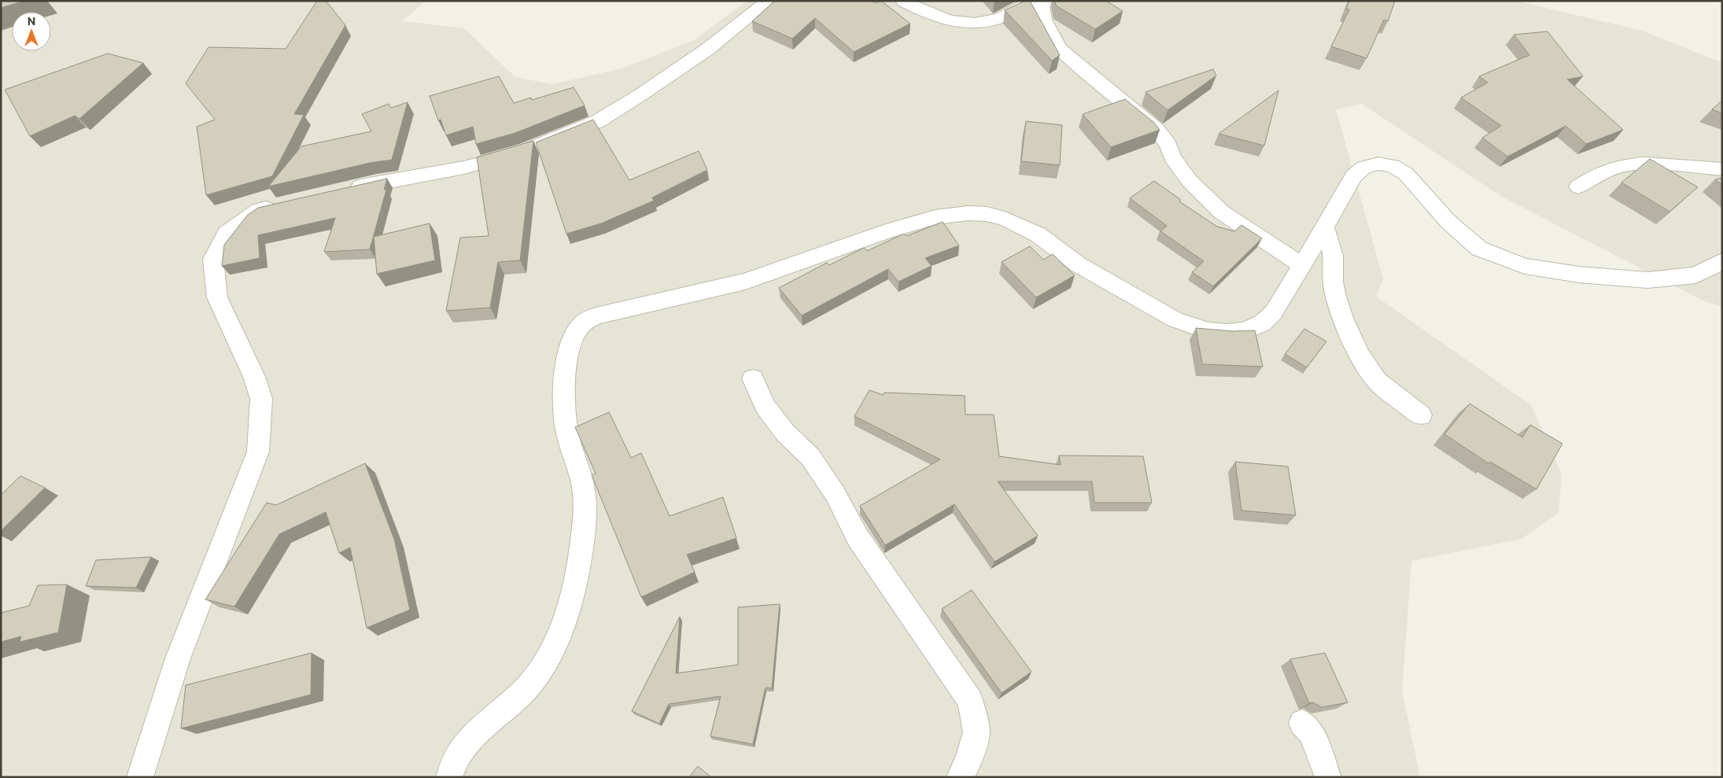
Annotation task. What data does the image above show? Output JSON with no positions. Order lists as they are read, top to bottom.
{
  "north": "top"
}
